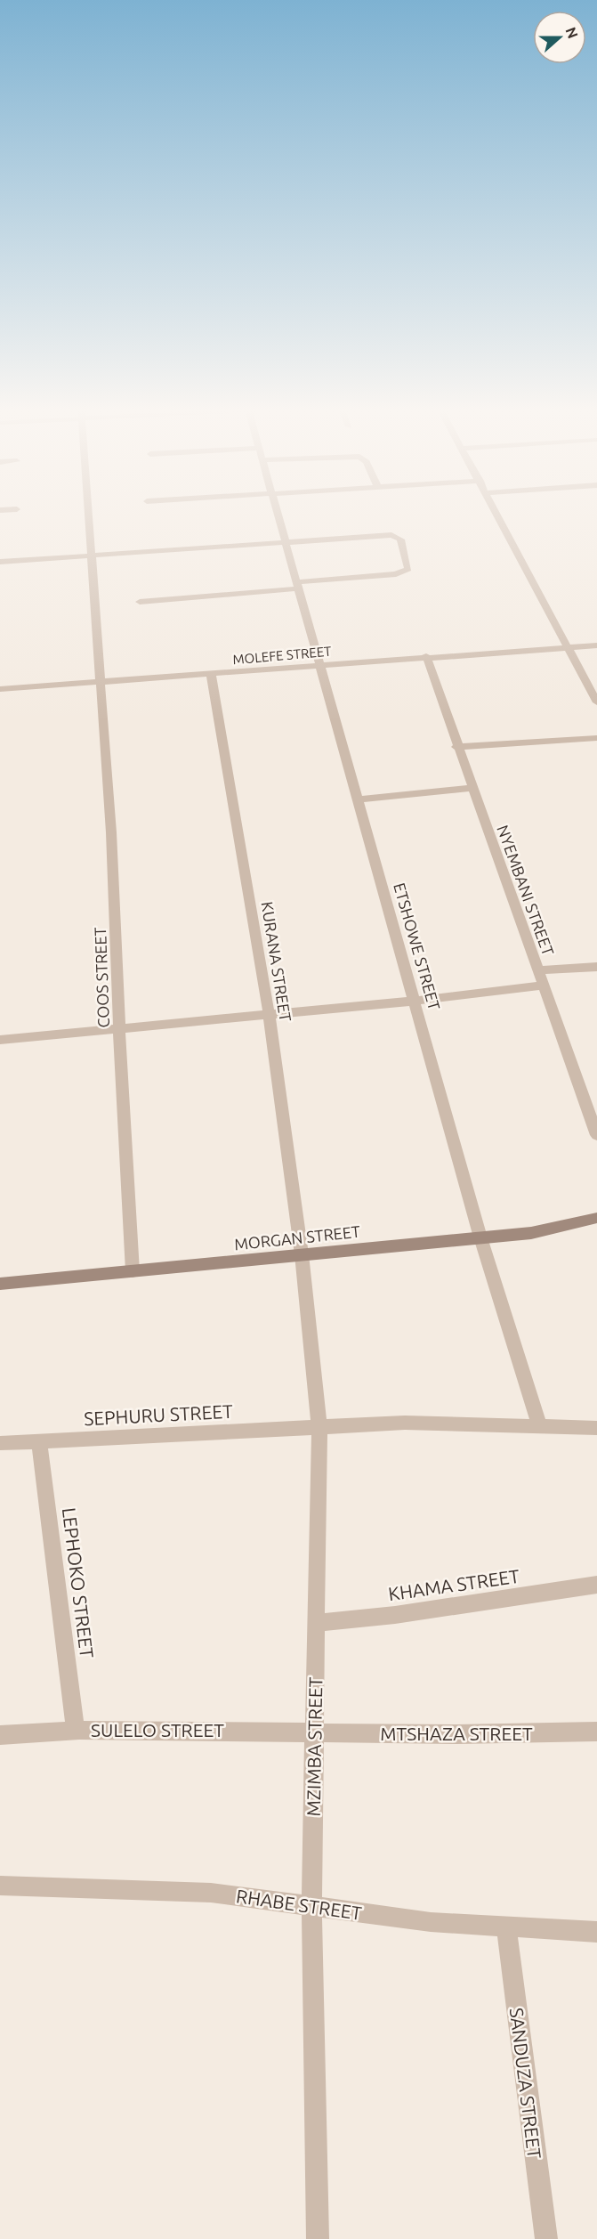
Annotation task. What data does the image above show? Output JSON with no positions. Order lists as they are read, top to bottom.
{
  "streets": {
    "street": [
      "MOLEFE STREET",
      "NYEMBANI STREET",
      "ETSHOWE STREET",
      "KURANA STREET",
      "COOS STREET",
      "MORGAN STREET",
      "SEPHURU STREET",
      "LEPHOKO STREET",
      "KHAMA STREET",
      "SULELO STREET",
      "MTSHAZA STREET",
      "MZIMBA STREET",
      "RHABE STREET",
      "SANDUZA STREET"
    ]
  },
  "crossings": [
    ["MOLEFE STREET", "NYEMBANI STREET"],
    ["MOLEFE STREET", "ETSHOWE STREET"],
    ["MOLEFE STREET", "KURANA STREET"],
    ["MOLEFE STREET", "COOS STREET"],
    ["ETSHOWE STREET", "MORGAN STREET"],
    ["ETSHOWE STREET", "SEPHURU STREET"],
    ["KURANA STREET", "MORGAN STREET"],
    ["KURANA STREET", "MZIMBA STREET"],
    ["COOS STREET", "MORGAN STREET"],
    ["MORGAN STREET", "MZIMBA STREET"],
    ["SEPHURU STREET", "LEPHOKO STREET"],
    ["SEPHURU STREET", "MZIMBA STREET"],
    ["LEPHOKO STREET", "SULELO STREET"],
    ["KHAMA STREET", "MZIMBA STREET"],
    ["SULELO STREET", "MTSHAZA STREET"],
    ["SULELO STREET", "MZIMBA STREET"],
    ["MTSHAZA STREET", "MZIMBA STREET"],
    ["MZIMBA STREET", "RHABE STREET"],
    ["RHABE STREET", "SANDUZA STREET"]
  ],
  "north": "right"
}
